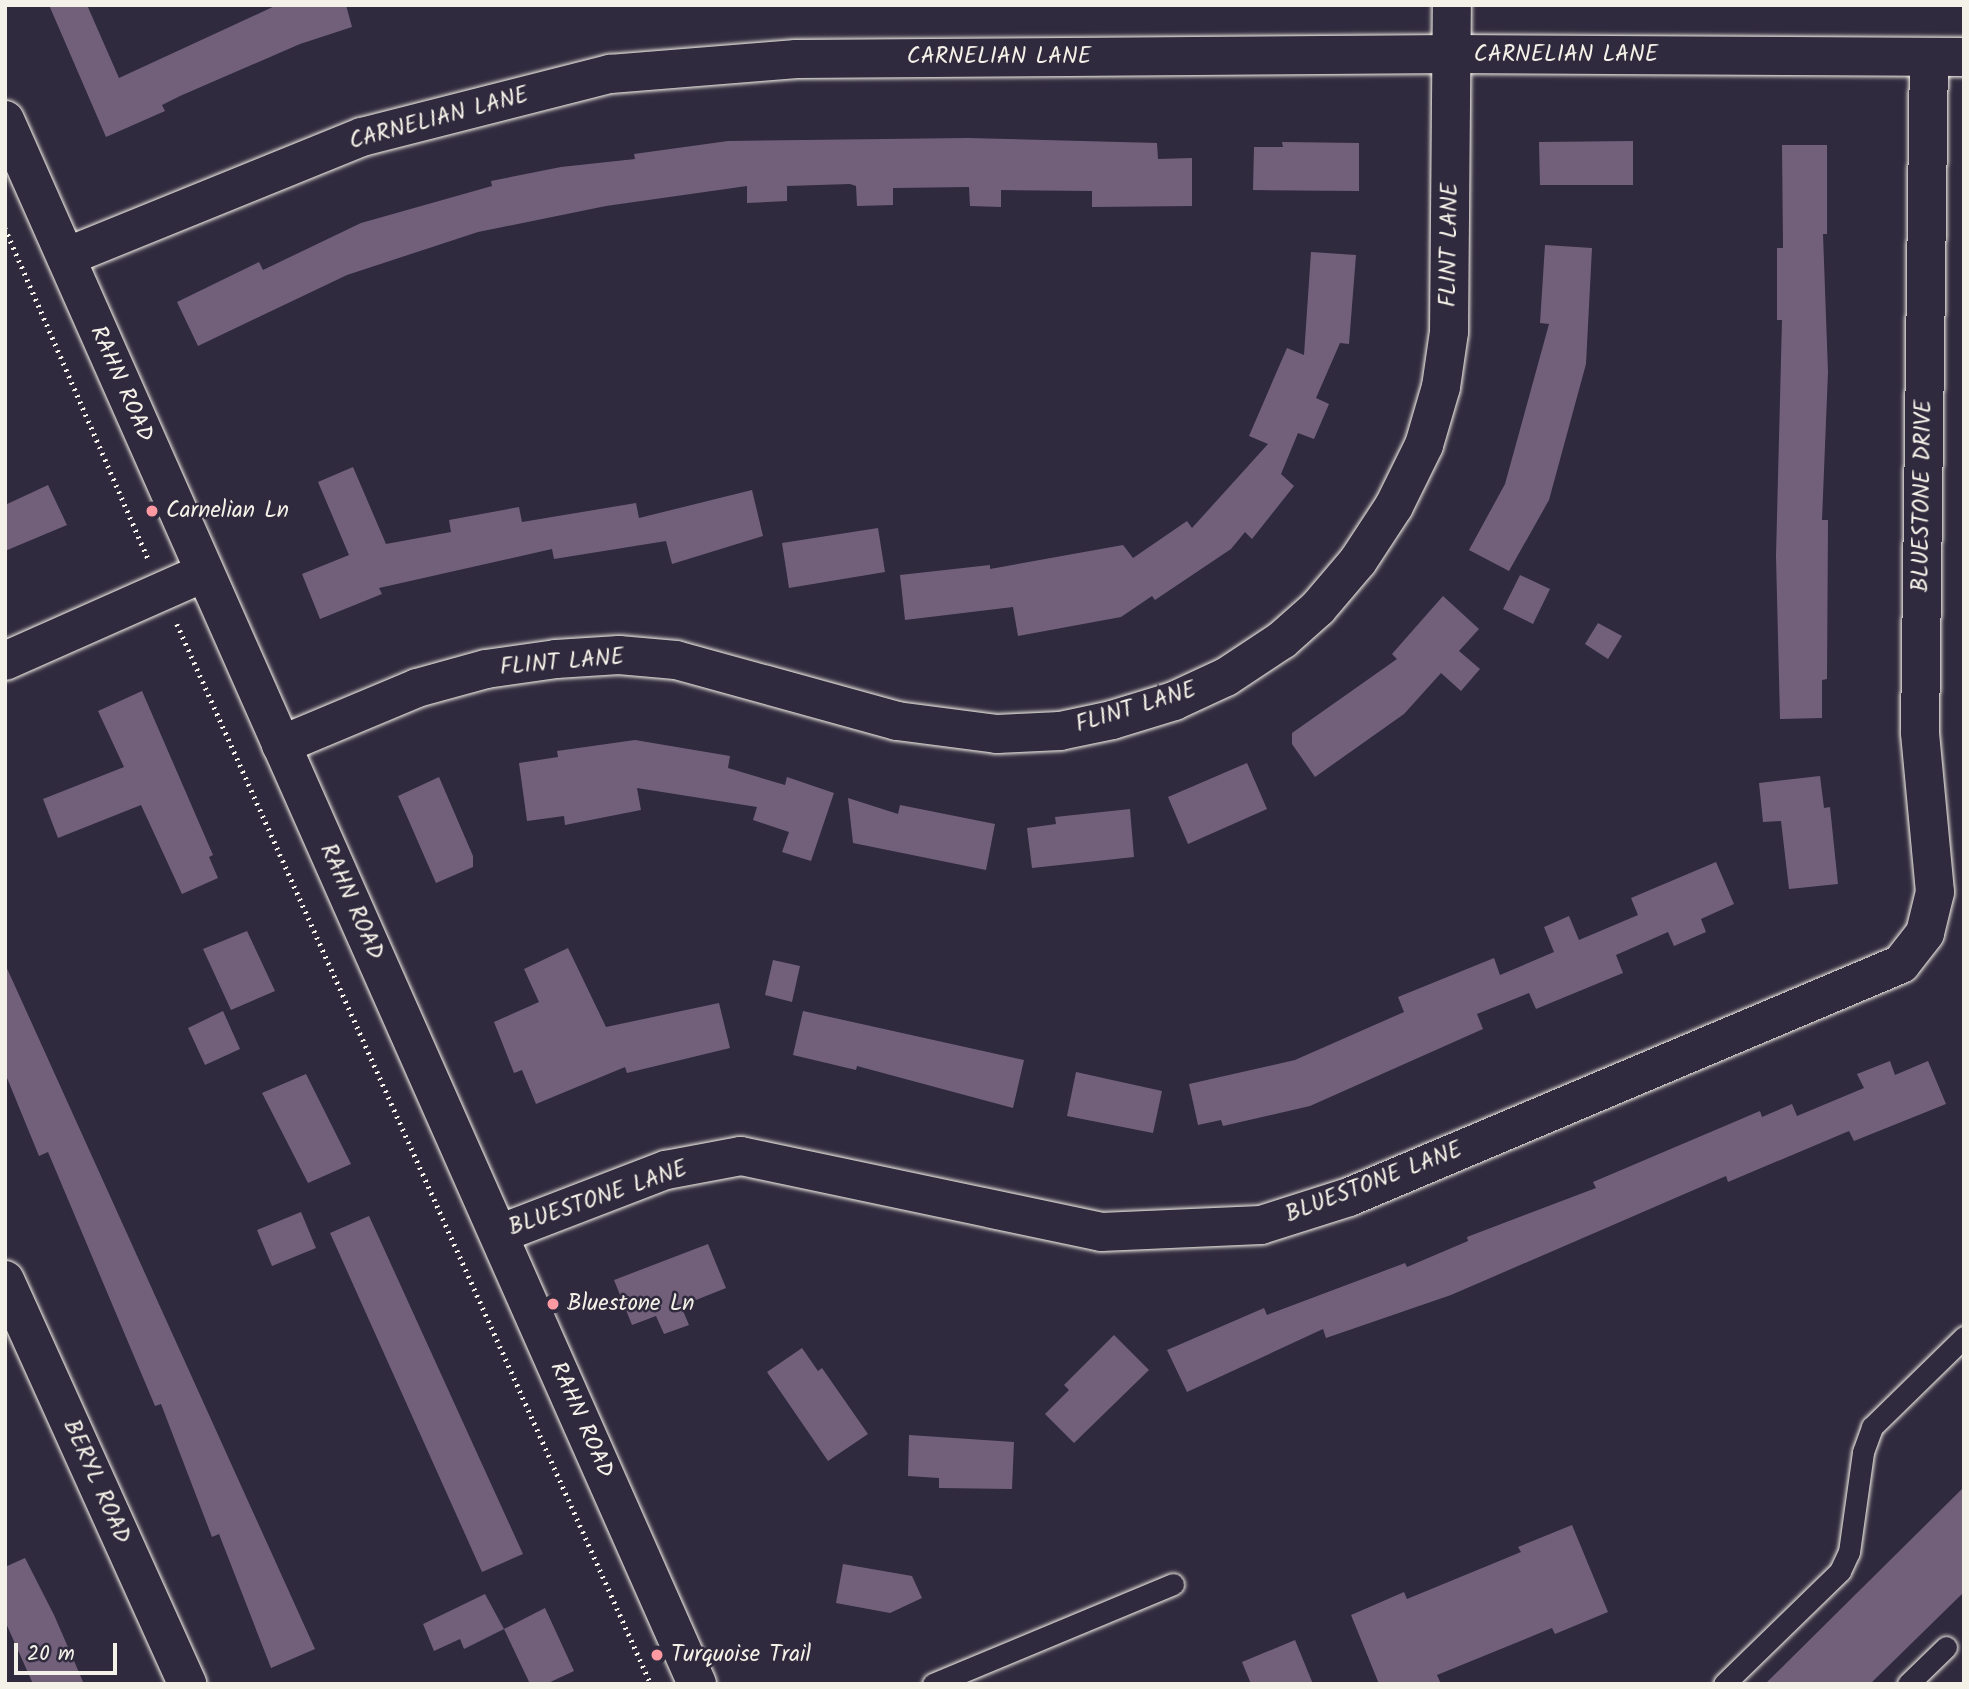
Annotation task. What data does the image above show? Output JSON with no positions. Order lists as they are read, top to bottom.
{
  "streets": {
    "street": [
      "CARNELIAN LANE",
      "FLINT LANE",
      "RAHN ROAD",
      "BLUESTONE DRIVE",
      "BLUESTONE LANE",
      "BERYL ROAD"
    ]
  },
  "crossings": [
    ["CARNELIAN LANE", "FLINT LANE"],
    ["CARNELIAN LANE", "RAHN ROAD"],
    ["CARNELIAN LANE", "BLUESTONE DRIVE"],
    ["FLINT LANE", "RAHN ROAD"],
    ["RAHN ROAD", "BLUESTONE LANE"],
    ["BLUESTONE DRIVE", "BLUESTONE LANE"]
  ],
  "places": ["Carnelian Ln", "Bluestone Ln", "Turquoise Trail"],
  "scale_bar": "20 m"
}
